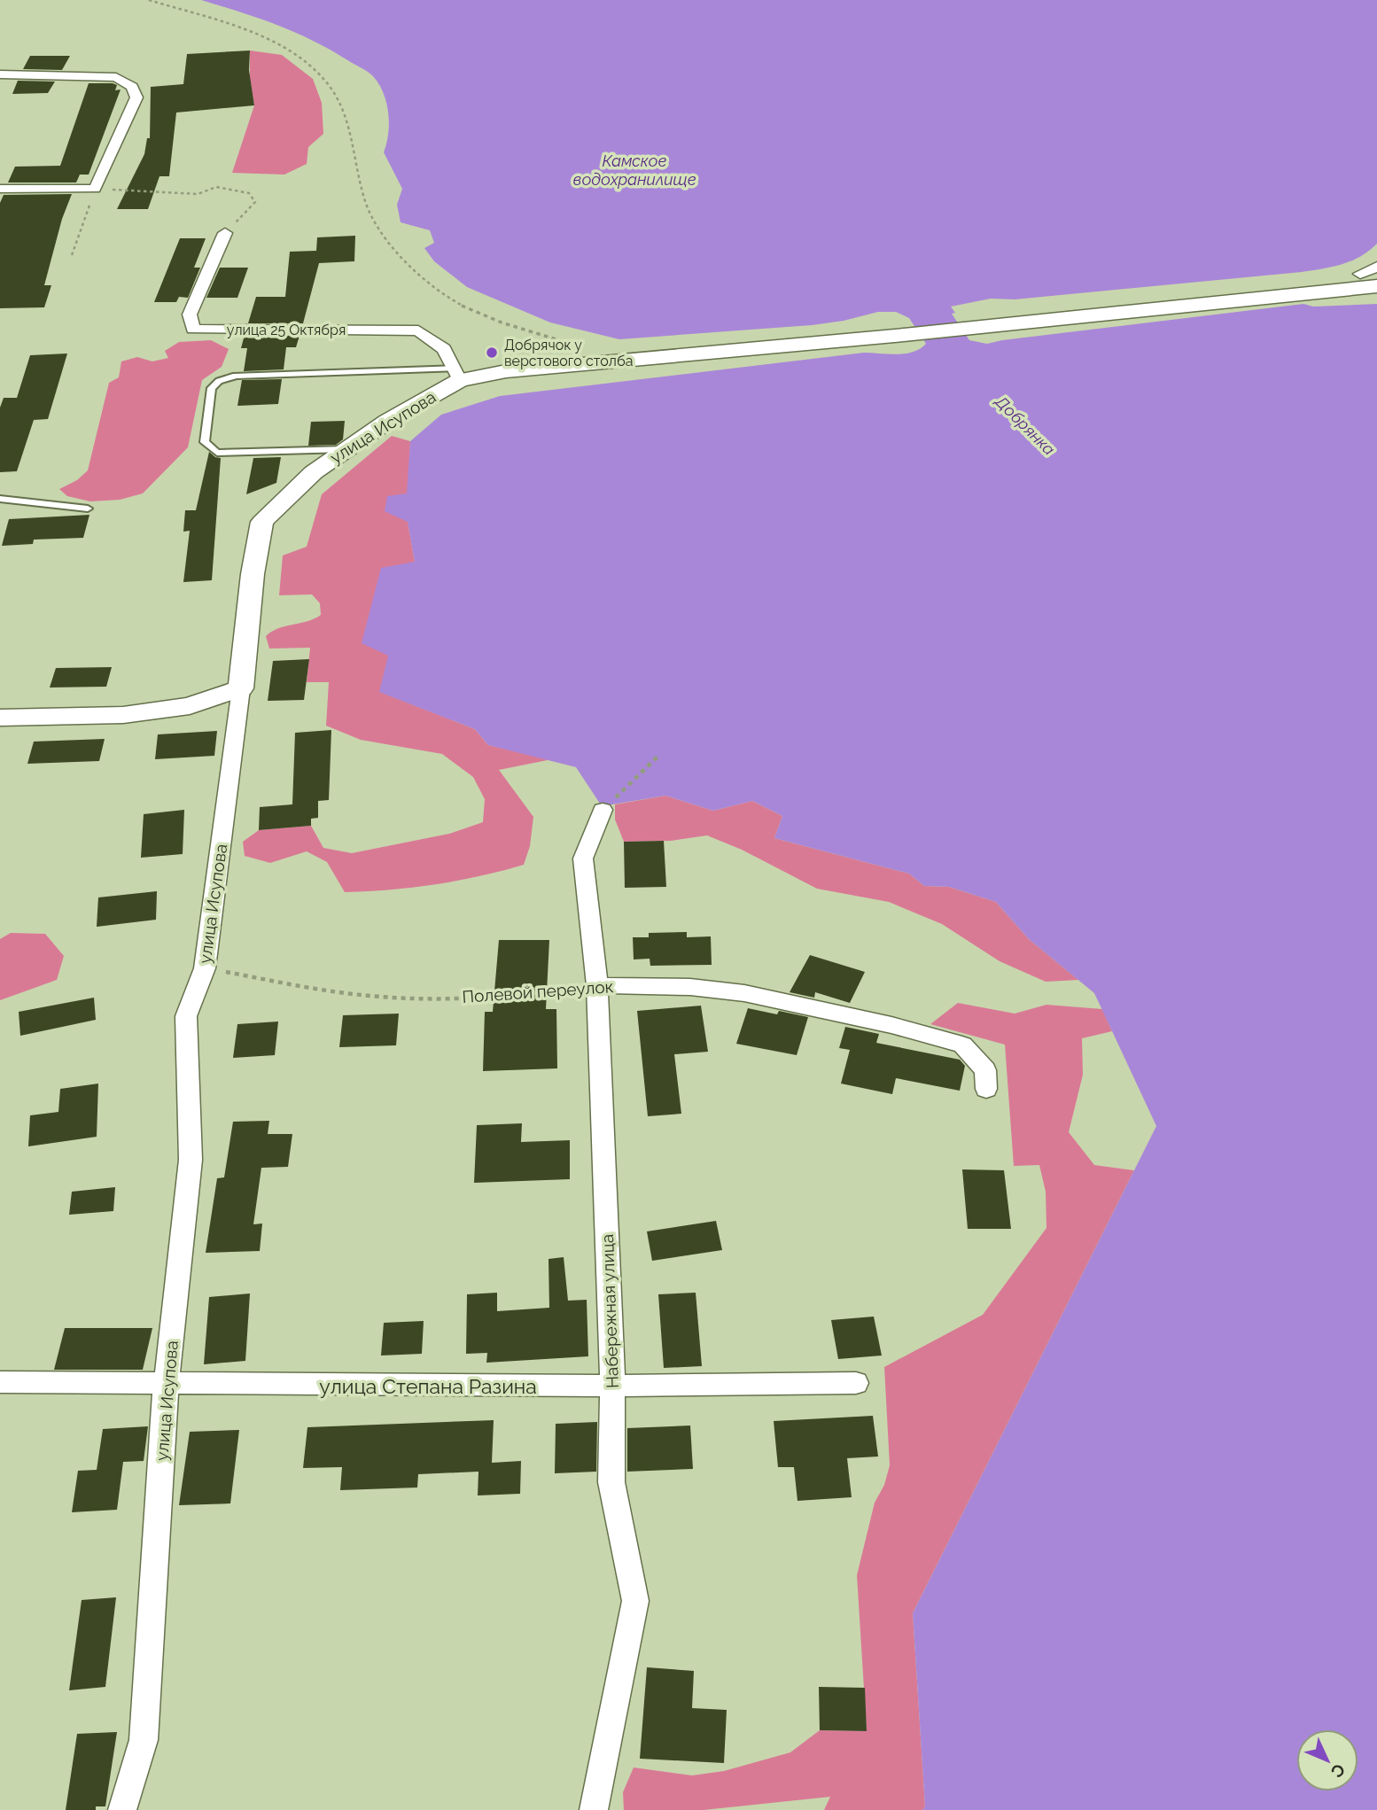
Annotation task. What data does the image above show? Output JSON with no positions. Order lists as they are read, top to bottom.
{
  "streets": {
    "street": [
      "улица 25 Октября",
      "улица Исупова",
      "Полевой переулок",
      "Набережная улица",
      "улица Степана Разина"
    ]
  },
  "crossings": [
    ["улица 25 Октября", "улица Исупова"],
    ["улица Исупова", "Полевой переулок"],
    ["улица Исупова", "улица Степана Разина"],
    ["Полевой переулок", "Набережная улица"],
    ["Набережная улица", "улица Степана Разина"]
  ],
  "water": ["Камское водохранилище", "Добрянка"],
  "places": ["Добрячок у верстового столба"],
  "north": "bottom right"
}
